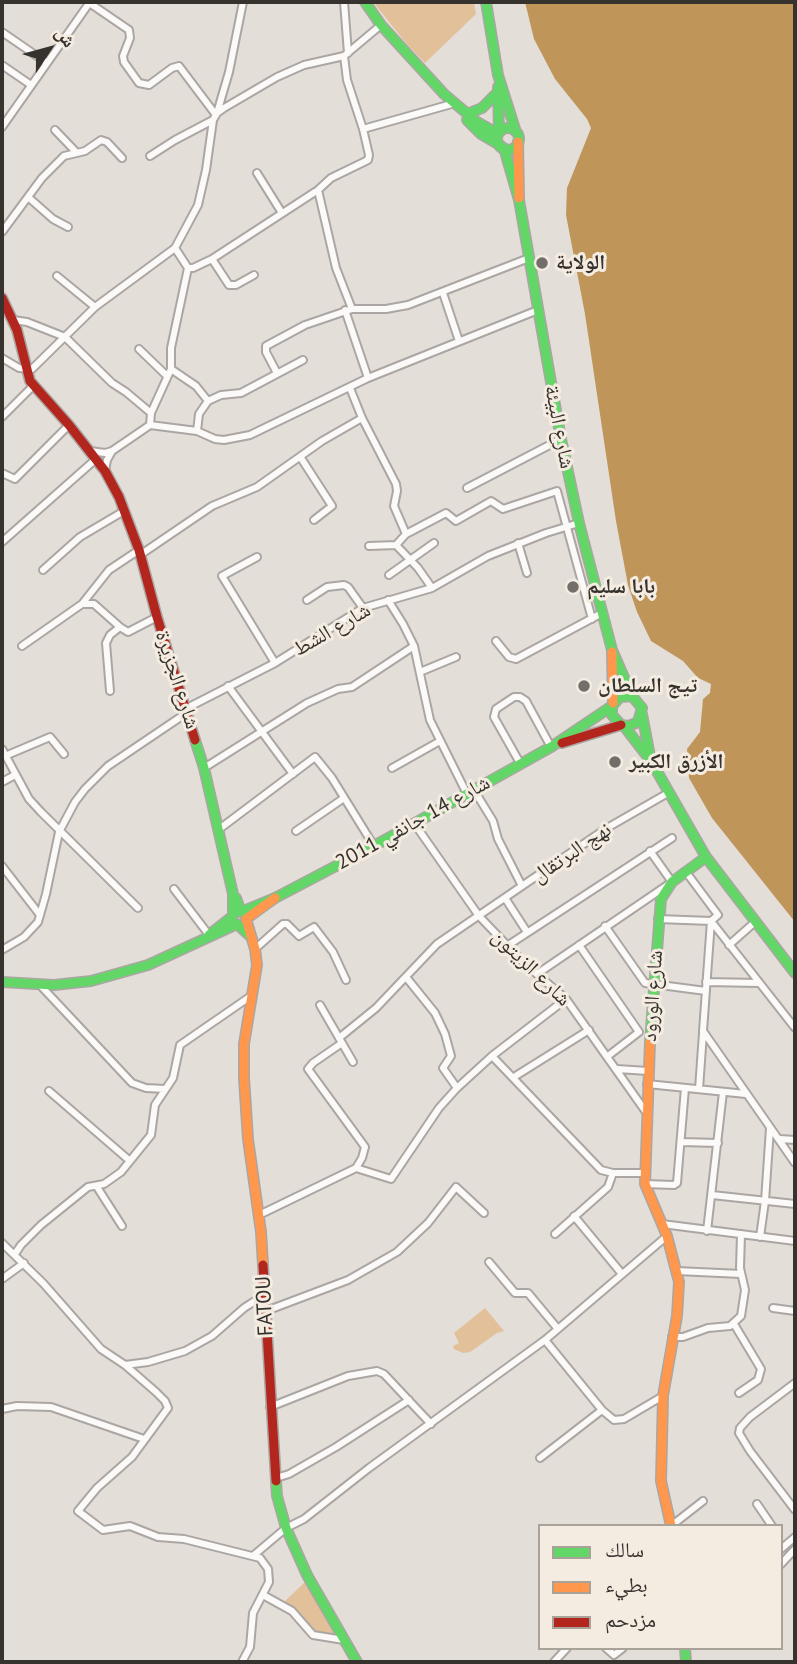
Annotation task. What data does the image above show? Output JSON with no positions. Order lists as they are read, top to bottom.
{
  "streets": {
    "street": [
      "شارع البيئة",
      "شارع الشط",
      "شارع الجزيرة",
      "شارع 14 جانفي 2011",
      "نهج البرتقال",
      "شارع الزيتون",
      "شارع الورود",
      "FATOU"
    ]
  },
  "crossings": [
    ["شارع البيئة", "شارع الشط"],
    ["شارع البيئة", "شارع 14 جانفي 2011"],
    ["شارع الشط", "شارع الجزيرة"],
    ["شارع الجزيرة", "شارع 14 جانفي 2011"],
    ["شارع الجزيرة", "FATOU"],
    ["شارع 14 جانفي 2011", "شارع الزيتون"],
    ["شارع 14 جانفي 2011", "FATOU"],
    ["نهج البرتقال", "شارع الزيتون"],
    ["شارع الزيتون", "شارع الورود"]
  ],
  "places": [
    "الولاية",
    "بابا سليم",
    "تيج السلطان",
    "الأزرق الكبير"
  ],
  "legend": ["سالك", "بطيء", "مزدحم"],
  "north": "top right"
}
